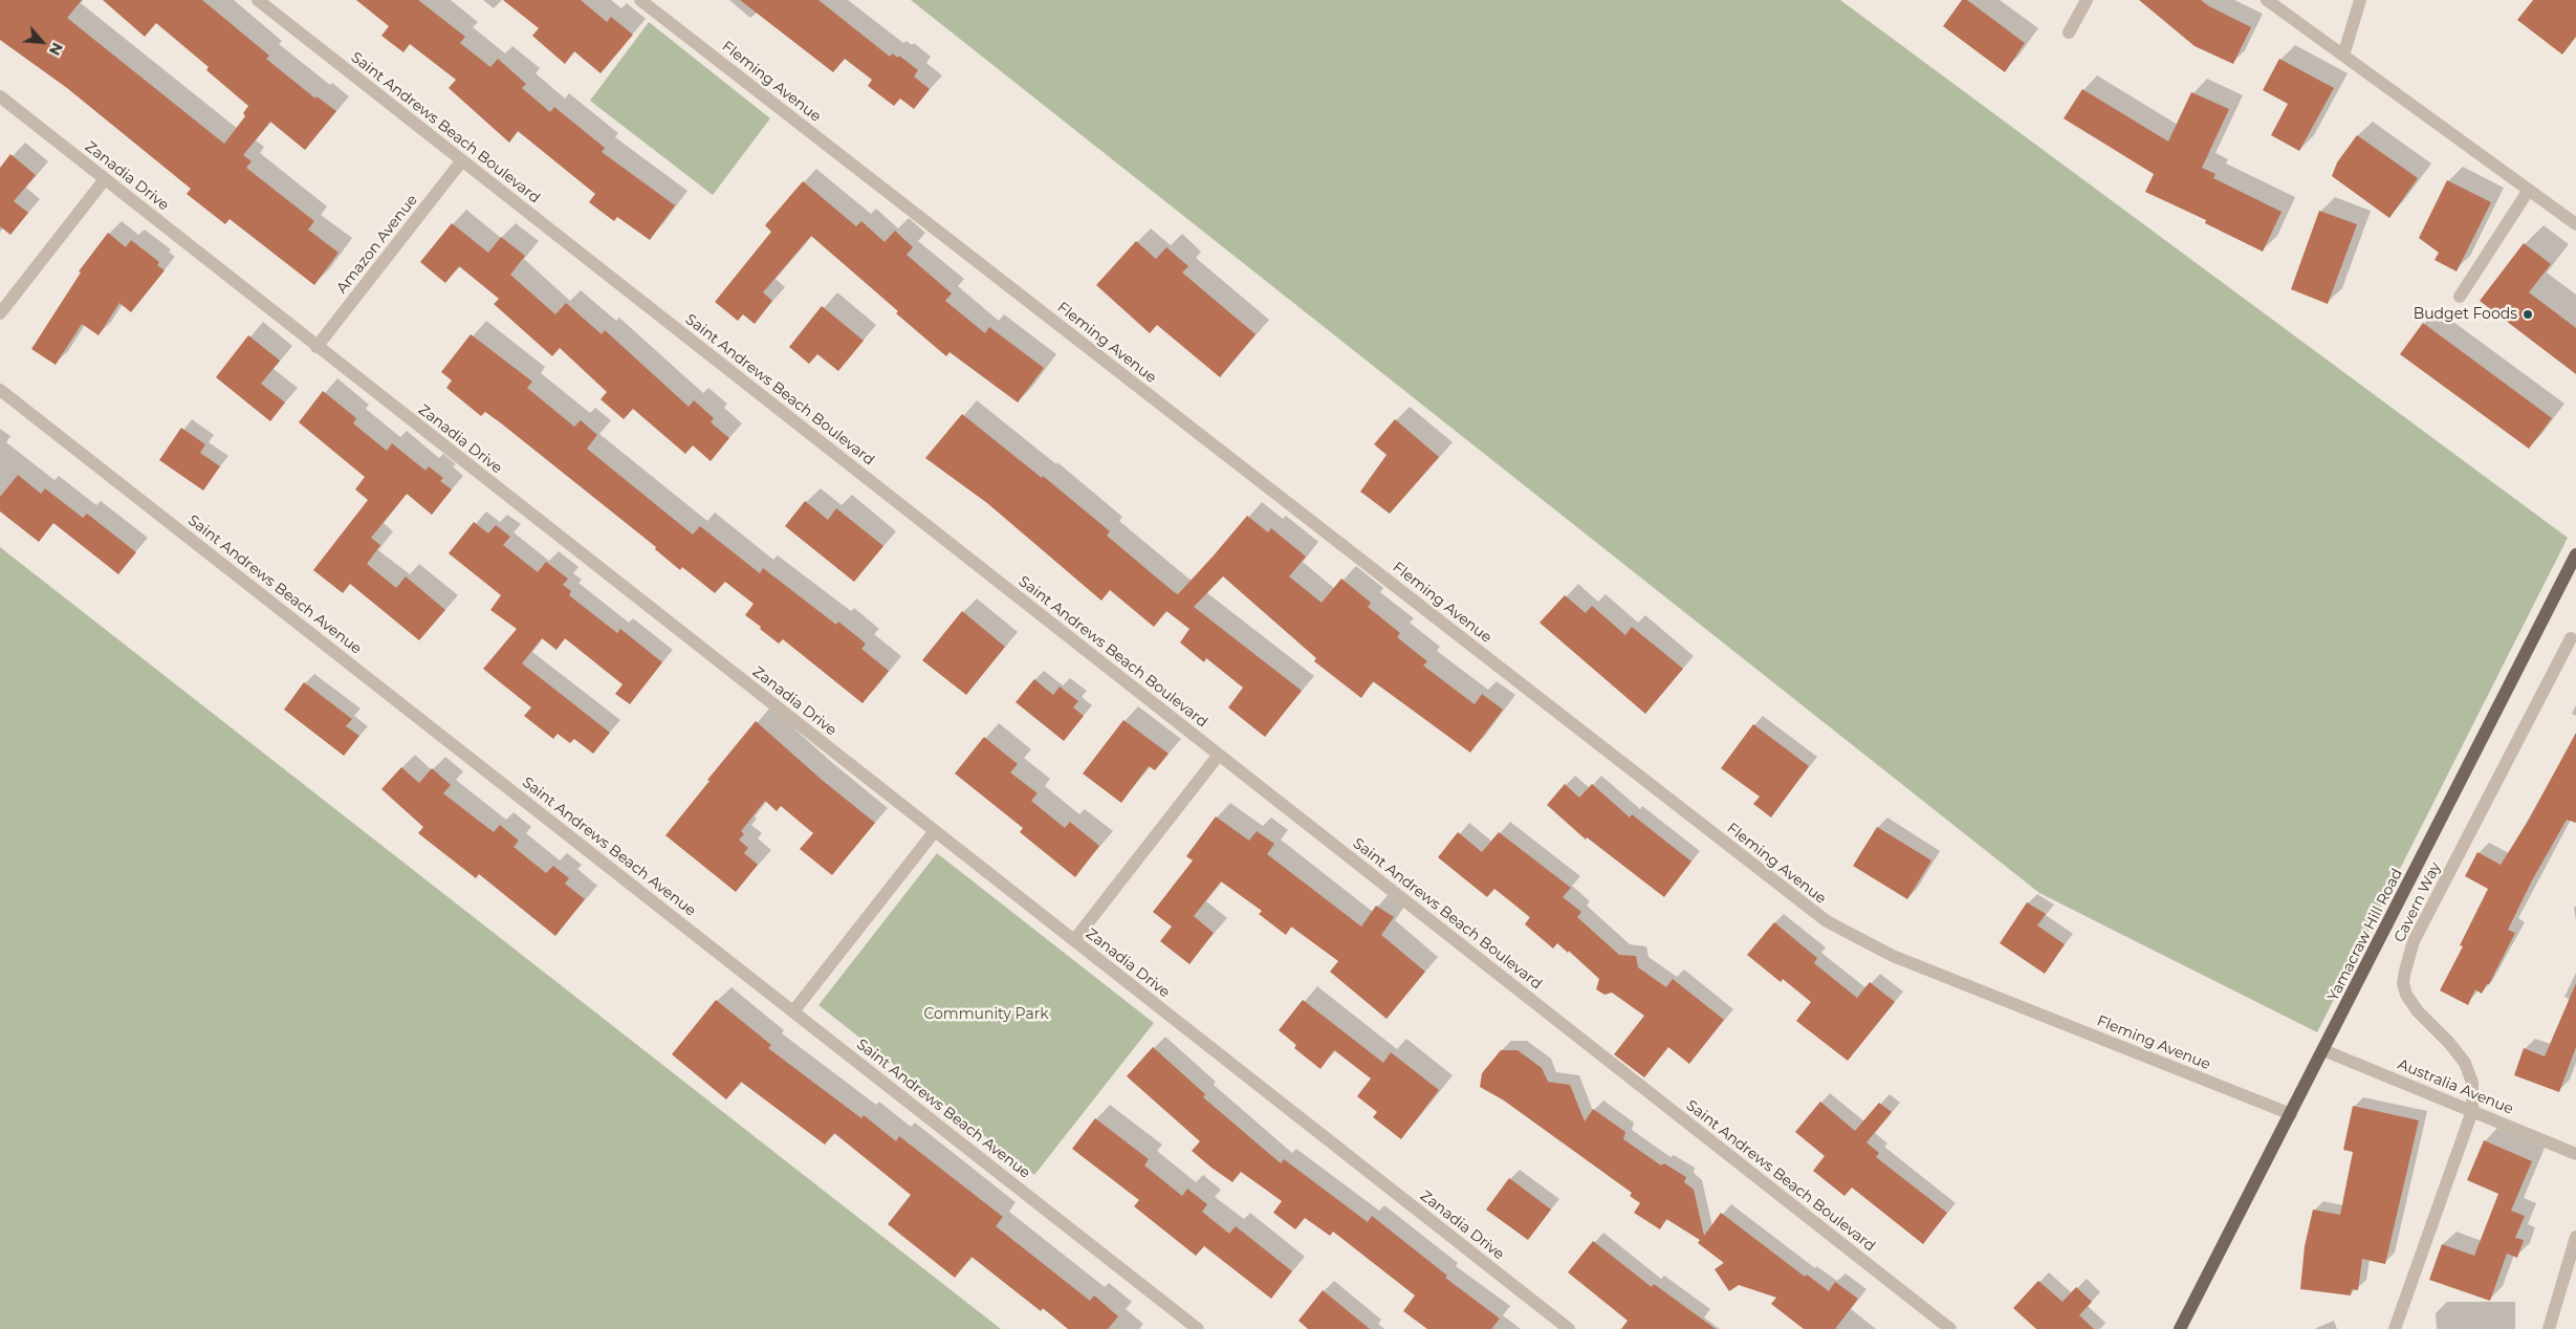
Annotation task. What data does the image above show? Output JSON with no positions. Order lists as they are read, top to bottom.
{
  "streets": {
    "main road": ["Yamacraw Hill Road"],
    "street": [
      "Fleming Avenue",
      "Saint Andrews Beach Boulevard",
      "Zanadia Drive",
      "Amazon Avenue",
      "Saint Andrews Beach Avenue",
      "Cavern Way",
      "Australia Avenue"
    ]
  },
  "crossings": [
    ["Fleming Avenue", "Yamacraw Hill Road"],
    ["Saint Andrews Beach Boulevard", "Amazon Avenue"],
    ["Zanadia Drive", "Amazon Avenue"],
    ["Cavern Way", "Australia Avenue"],
    ["Yamacraw Hill Road", "Australia Avenue"]
  ],
  "parks": ["Community Park"],
  "places": ["Budget Foods"],
  "north": "bottom right"
}
